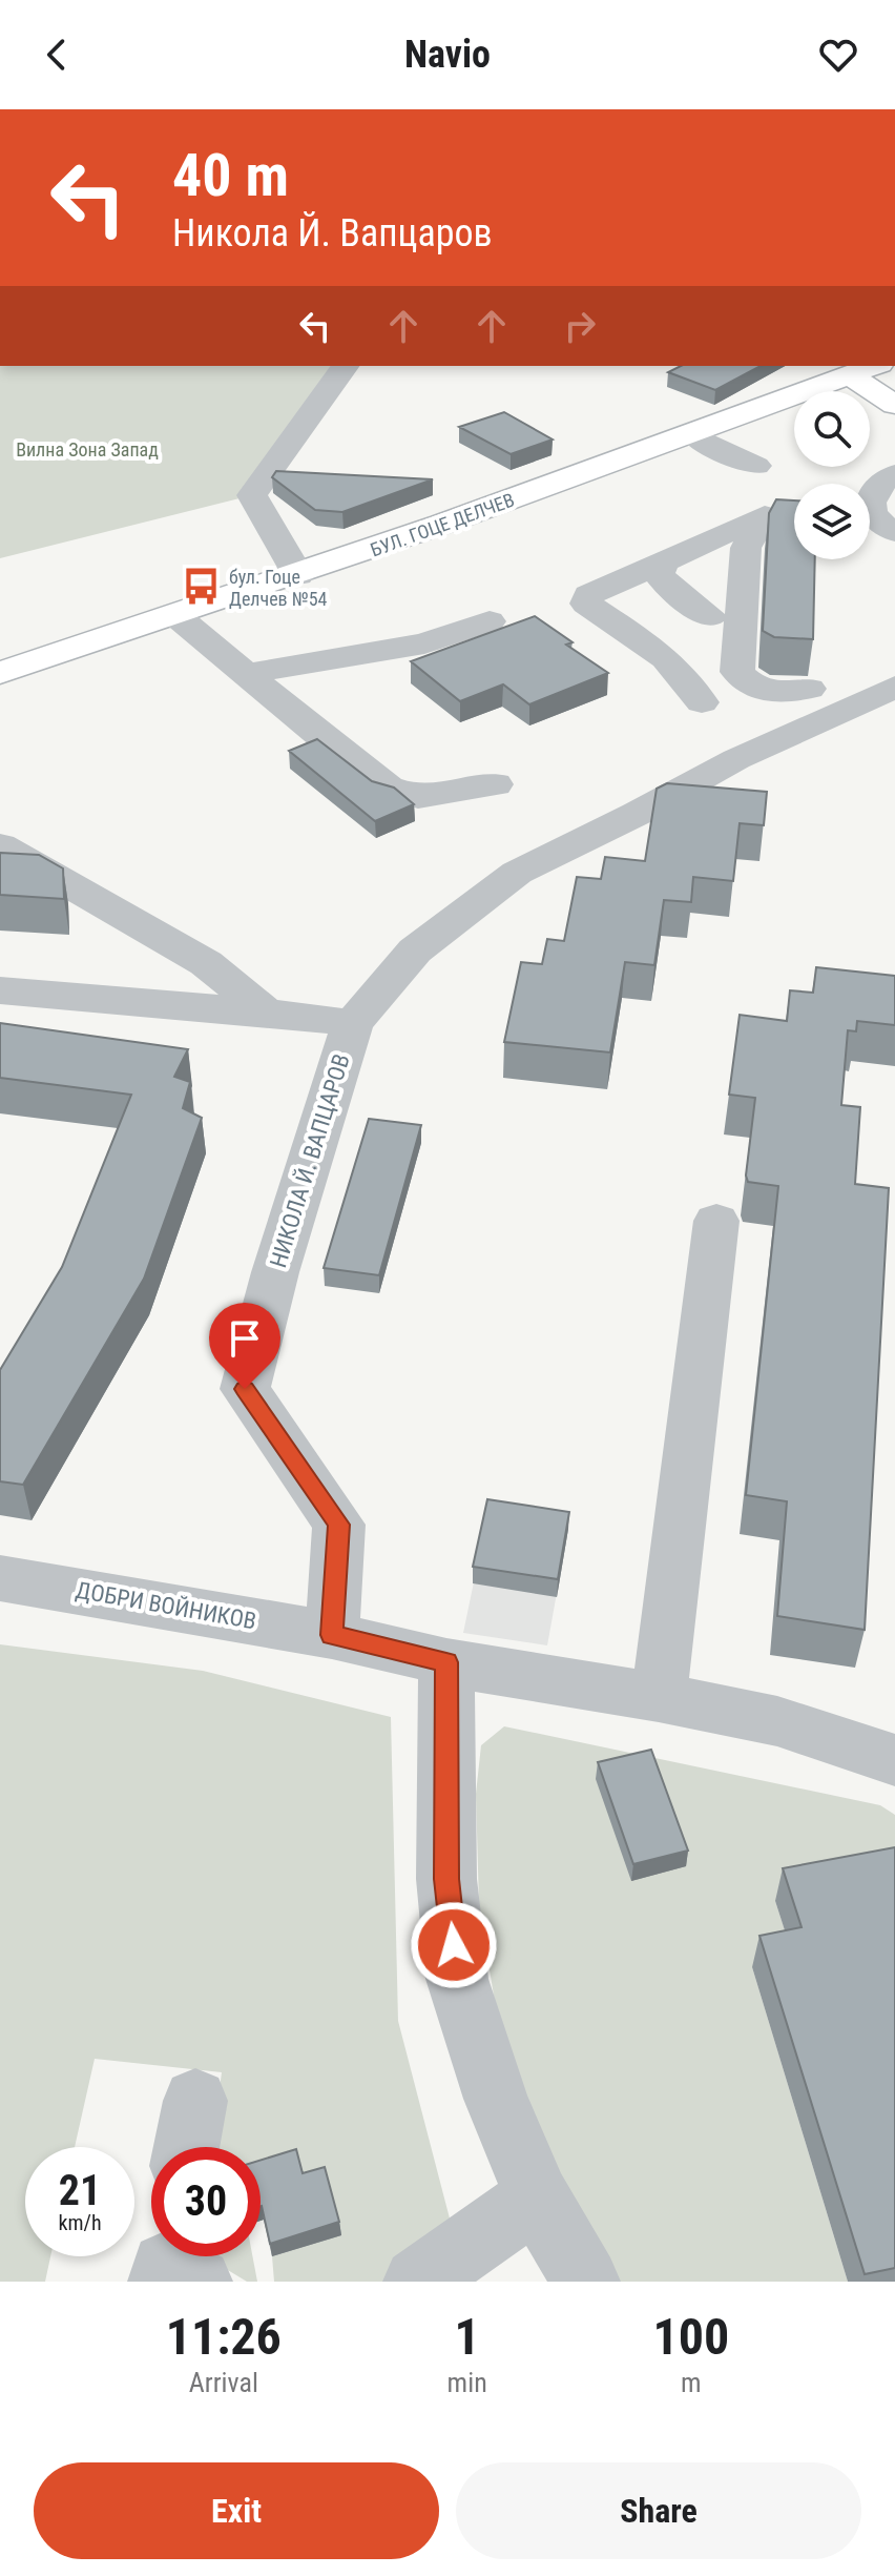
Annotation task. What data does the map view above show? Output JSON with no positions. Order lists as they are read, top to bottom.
{
  "streets": {
    "main road": ["БУЛ. ГОЦЕ ДЕЛЧЕВ"],
    "street": ["НИКОЛА Й. ВАПЦАРОВ", "ДОБРИ ВОЙНИКОВ"]
  },
  "crossings": [
    ["НИКОЛА Й. ВАПЦАРОВ", "ДОБРИ ВОЙНИКОВ"]
  ],
  "parks": ["Вилна Зона Запад"],
  "places": {
    "bus stop": ["бул. Гоце Делчев №54"]
  },
  "page": {
    "header": "Navio",
    "turn": ["40 m", "Никола Й. Вапцаров"],
    "speed": "21 km/h",
    "limit": "30",
    "eta": [
      "11:26",
      "Arrival",
      "1",
      "min",
      "100",
      "m"
    ],
    "buttons": ["Exit", "Share"]
  }
}
